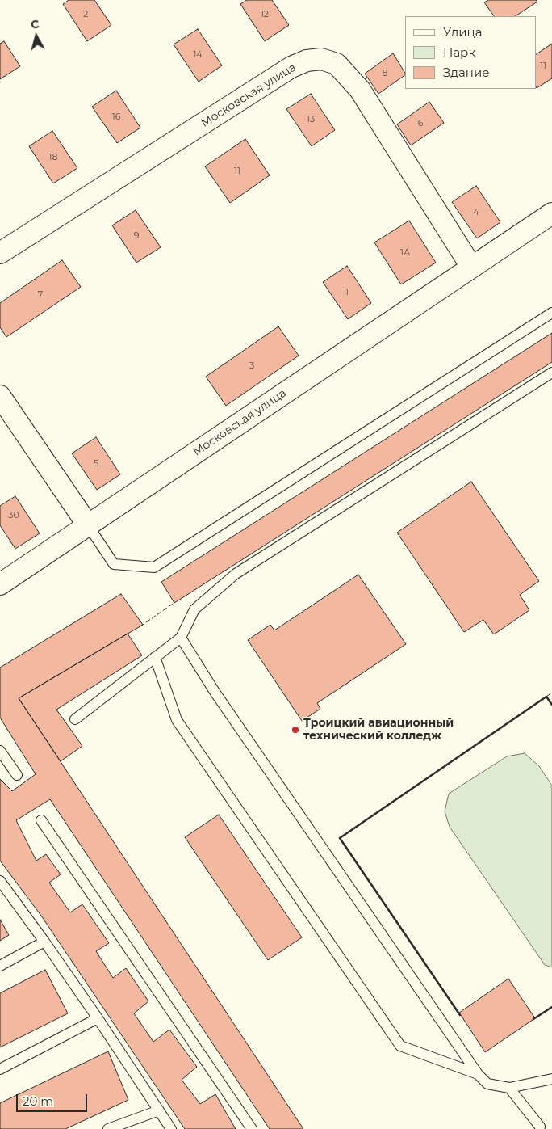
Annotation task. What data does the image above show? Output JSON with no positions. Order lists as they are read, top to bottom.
{
  "streets": {
    "street": ["Московская улица"]
  },
  "places": ["Троицкий авиационный технический колледж"],
  "house_numbers": [
    "21",
    "12",
    "14",
    "11",
    "8",
    "16",
    "13",
    "6",
    "18",
    "11",
    "4",
    "9",
    "1А",
    "1",
    "7",
    "3",
    "5",
    "30"
  ],
  "legend": ["Улица", "Парк", "Здание"],
  "scale_bar": "20 m",
  "north": "top"
}
